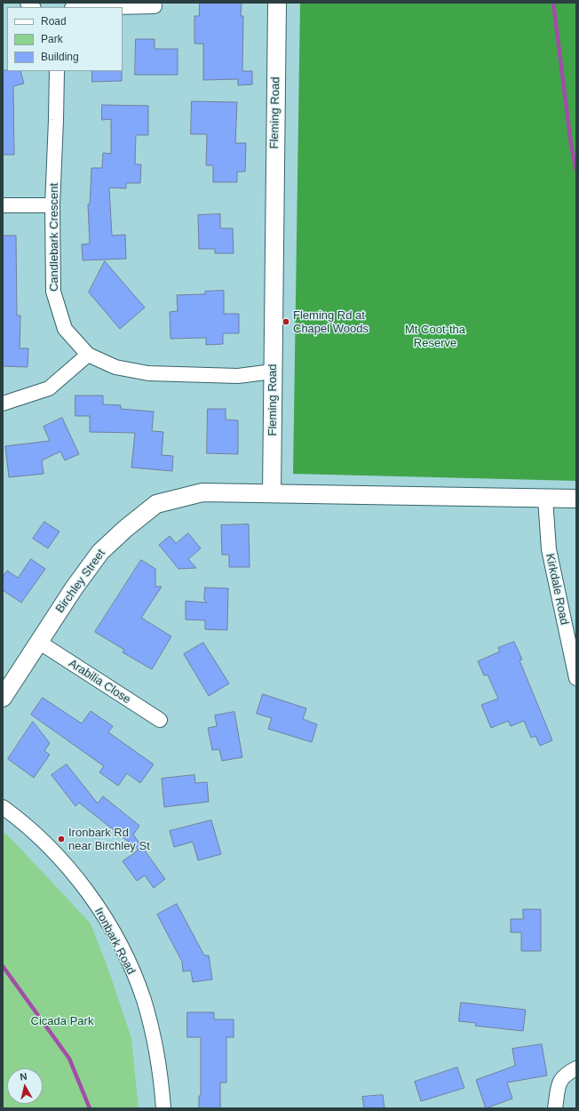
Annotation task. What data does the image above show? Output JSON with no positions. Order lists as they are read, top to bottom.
{
  "streets": {
    "street": [
      "Fleming Road",
      "Candlebark Crescent",
      "Birchley Street",
      "Kirkdale Road",
      "Arabilia Close",
      "Ironbark Road"
    ]
  },
  "crossings": [
    ["Fleming Road", "Candlebark Crescent"],
    ["Fleming Road", "Birchley Street"],
    ["Birchley Street", "Arabilia Close"]
  ],
  "parks": ["Mt Coot-tha Reserve", "Cicada Park"],
  "places": ["Fleming Rd at Chapel Woods", "Ironbark Rd near Birchley St"],
  "legend": ["Road", "Park", "Building"],
  "north": "top"
}
